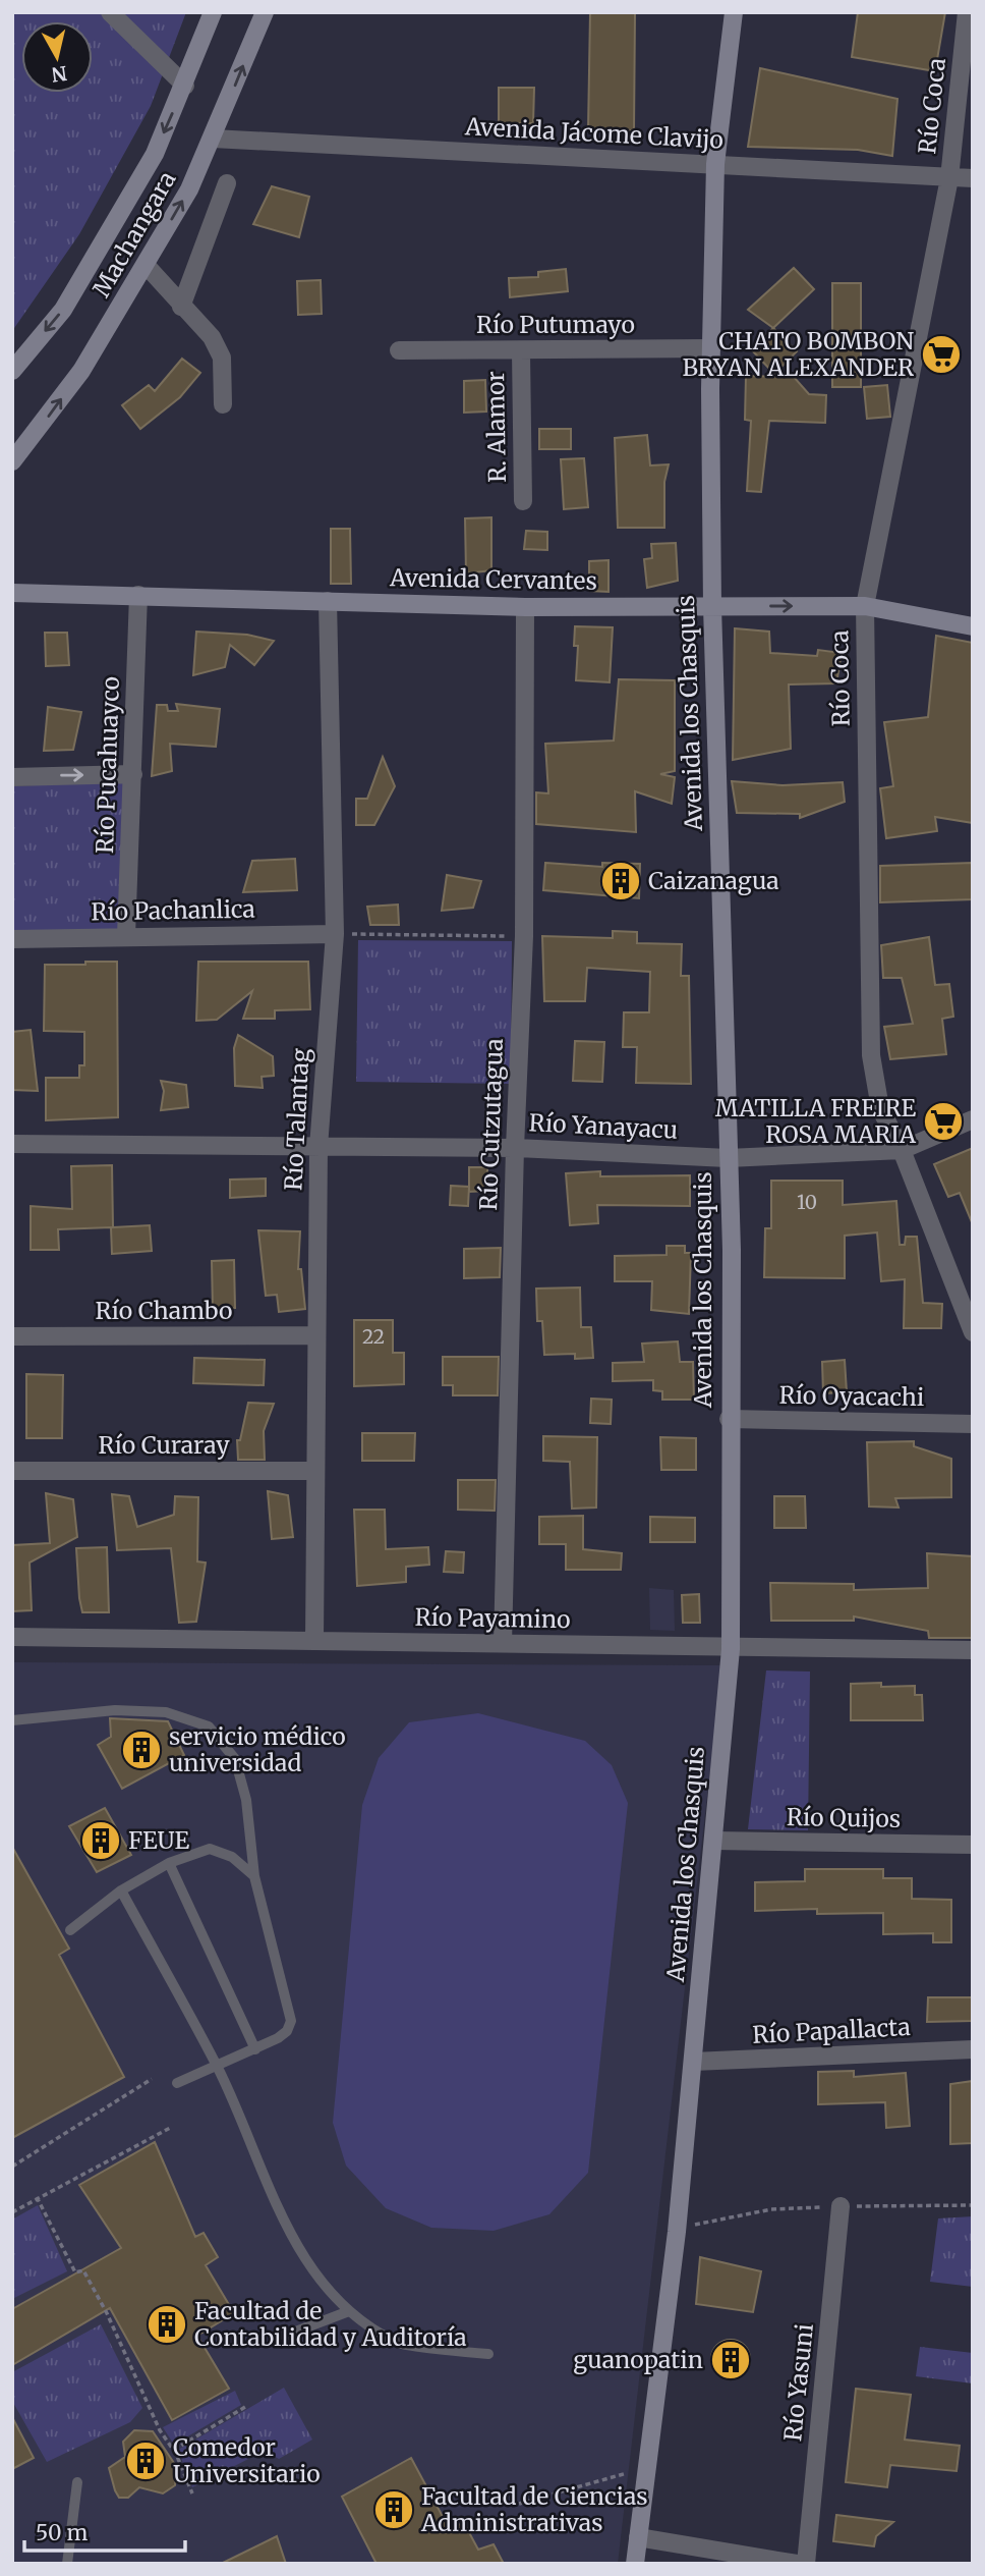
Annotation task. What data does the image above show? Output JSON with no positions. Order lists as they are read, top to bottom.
{
  "streets": {
    "street": [
      "Río Coca",
      "Avenida Jácome Clavijo",
      "Machangara",
      "Río Putumayo",
      "R. Alamor",
      "Avenida Cervantes",
      "Avenida los Chasquis",
      "Río Pucahuayco",
      "Río Pachanlica",
      "Río Talantag",
      "Río Cutzutagua",
      "Río Yanayacu",
      "Río Chambo",
      "Río Oyacachi",
      "Río Curaray",
      "Río Payamino",
      "Río Quijos",
      "Río Papallacta",
      "Río Yasuni"
    ]
  },
  "crossings": [
    ["Río Coca", "Avenida Jácome Clavijo"],
    ["Río Coca", "Avenida Cervantes"],
    ["Río Coca", "Río Yanayacu"],
    ["Avenida Jácome Clavijo", "Machangara"],
    ["Avenida Jácome Clavijo", "Avenida los Chasquis"],
    ["Río Putumayo", "R. Alamor"],
    ["Río Putumayo", "Avenida los Chasquis"],
    ["Avenida Cervantes", "Avenida los Chasquis"],
    ["Avenida Cervantes", "Río Pucahuayco"],
    ["Avenida Cervantes", "Río Talantag"],
    ["Avenida Cervantes", "Río Cutzutagua"],
    ["Avenida los Chasquis", "Río Yanayacu"],
    ["Avenida los Chasquis", "Río Oyacachi"],
    ["Avenida los Chasquis", "Río Payamino"],
    ["Avenida los Chasquis", "Río Quijos"],
    ["Avenida los Chasquis", "Río Papallacta"],
    ["Río Pucahuayco", "Río Pachanlica"],
    ["Río Pachanlica", "Río Talantag"],
    ["Río Talantag", "Río Yanayacu"],
    ["Río Talantag", "Río Chambo"],
    ["Río Talantag", "Río Curaray"],
    ["Río Talantag", "Río Payamino"],
    ["Río Cutzutagua", "Río Yanayacu"],
    ["Río Cutzutagua", "Río Payamino"]
  ],
  "places": {
    "supermarket": ["CHATO BOMBON BRYAN ALEXANDER", "MATILLA FREIRE ROSA MARIA"],
    "building": [
      "Caizanagua",
      "servicio médico universidad",
      "FEUE",
      "Facultad de Contabilidad y Auditoría",
      "guanopatin",
      "Comedor Universitario",
      "Facultad de Ciencias Administrativas"
    ]
  },
  "house_numbers": ["10", "22"],
  "scale_bar": "50 m",
  "north": "bottom"
}
